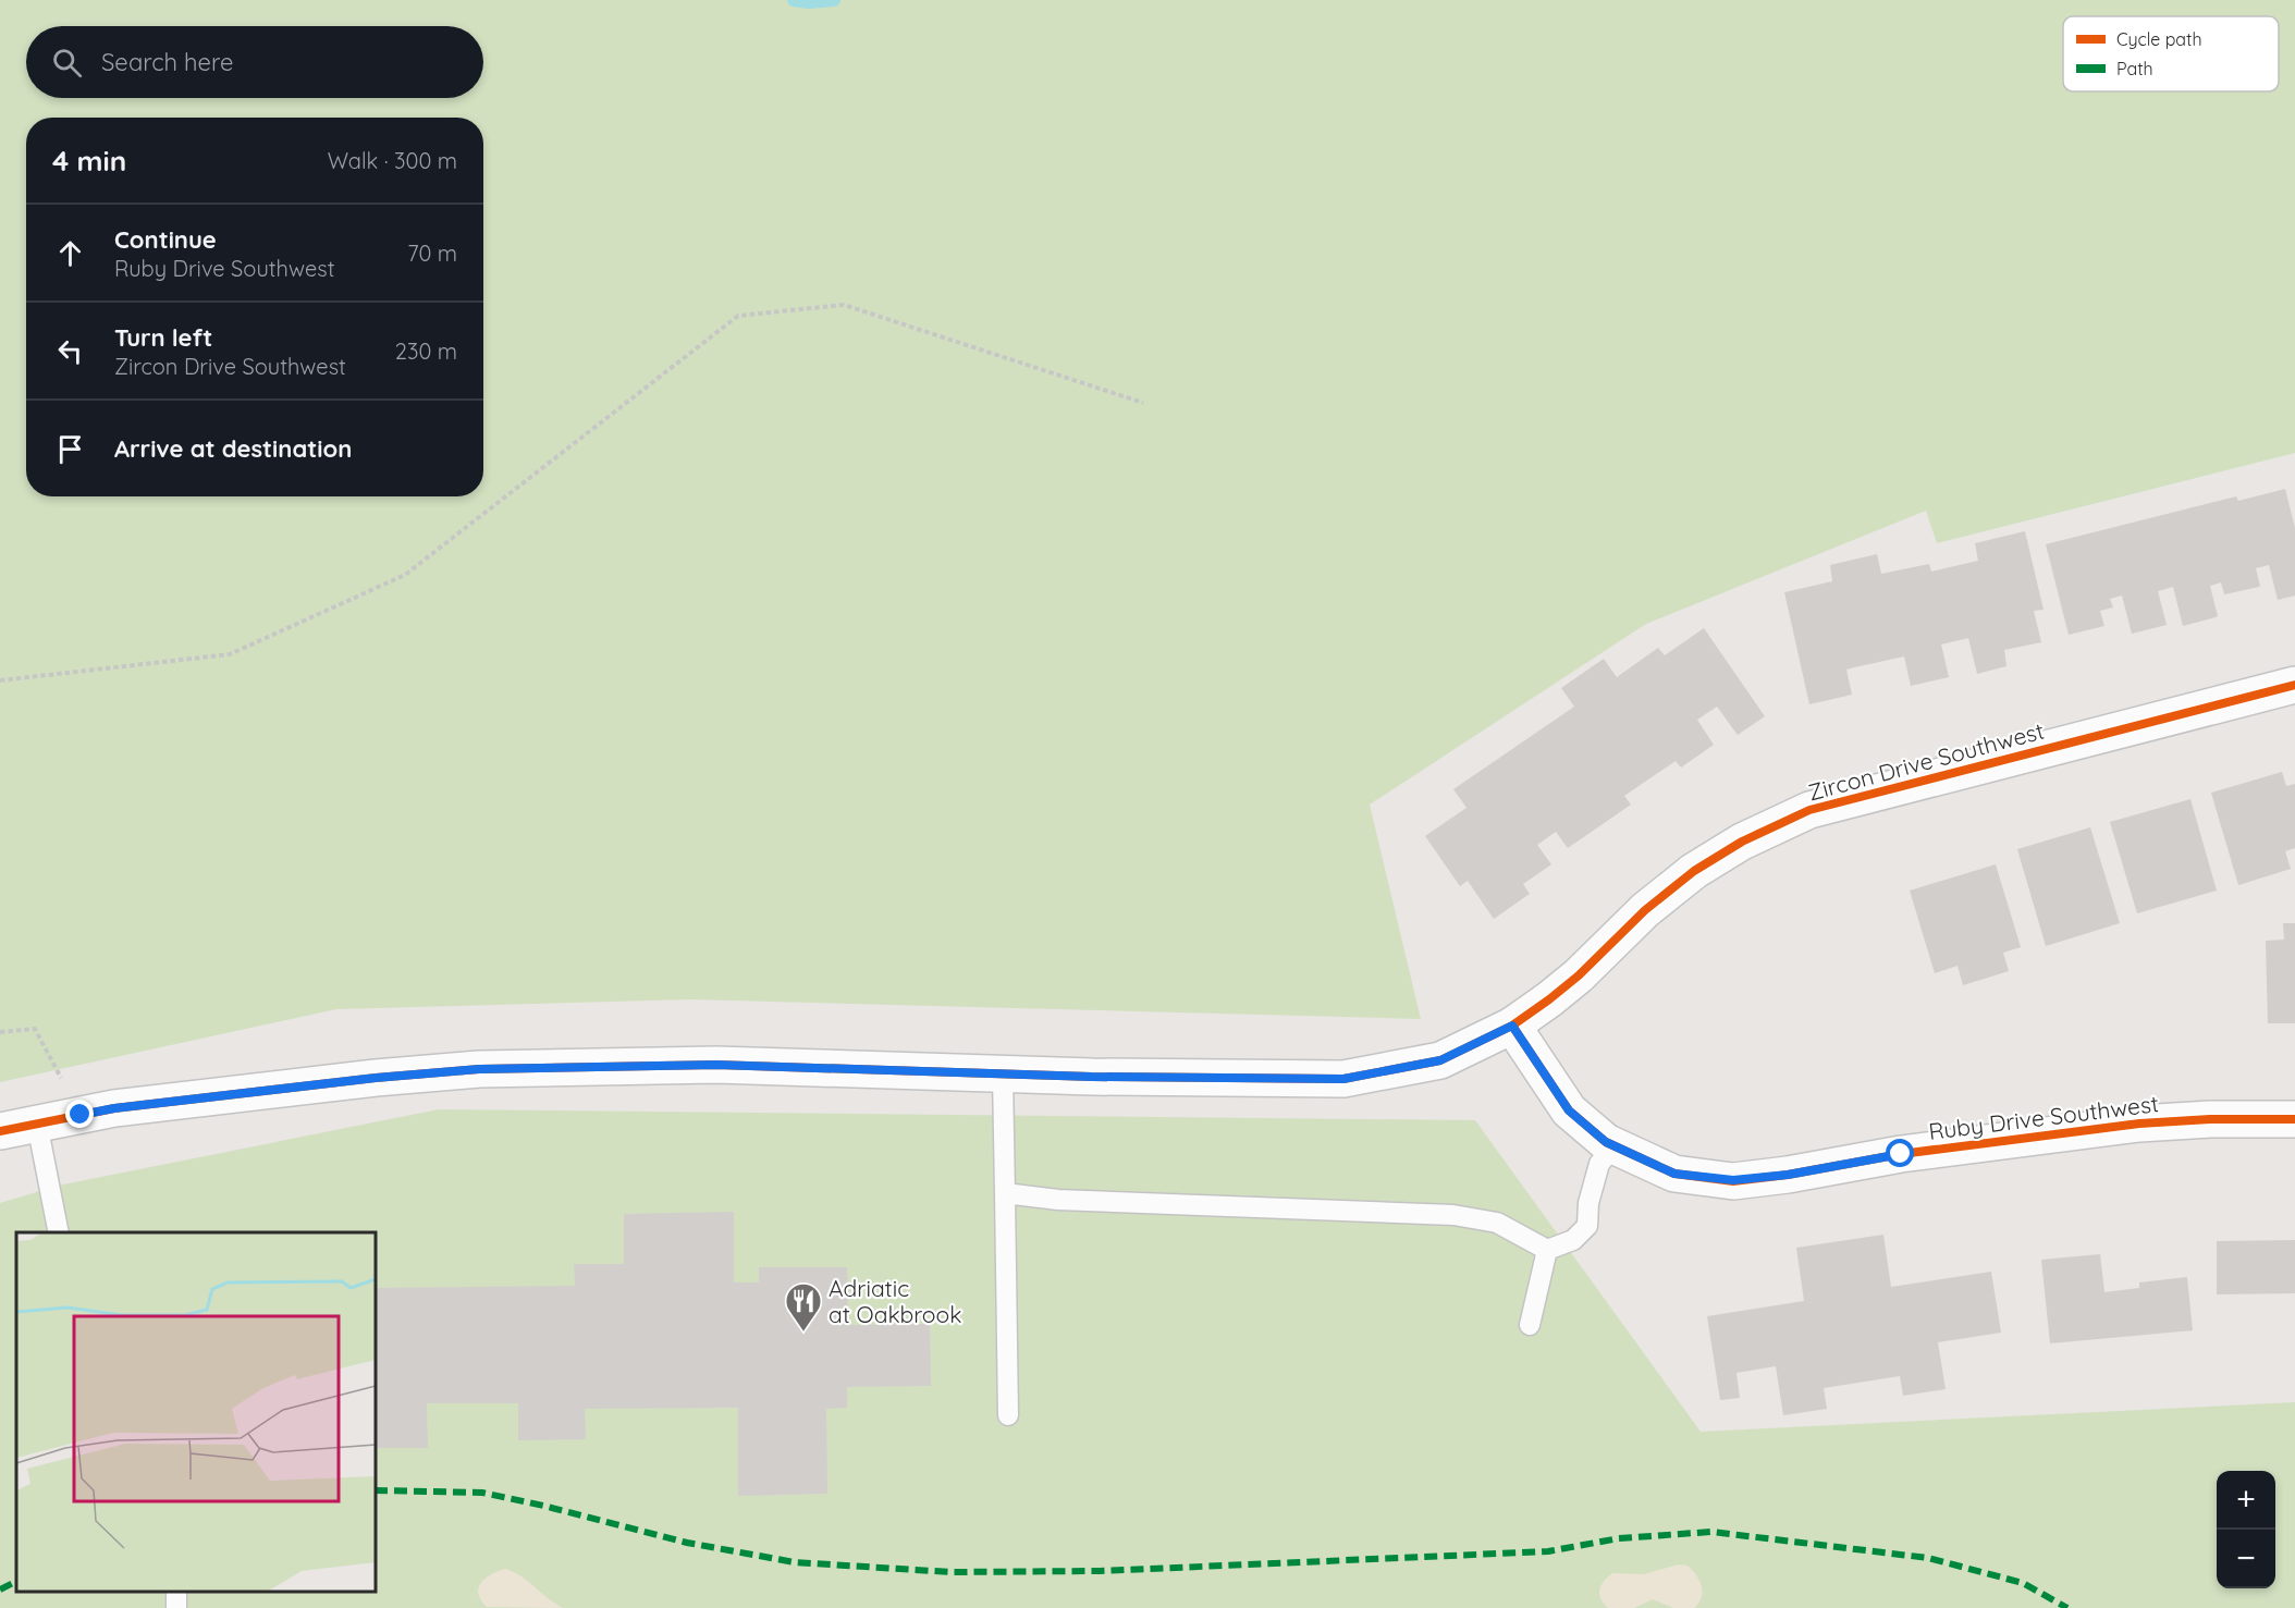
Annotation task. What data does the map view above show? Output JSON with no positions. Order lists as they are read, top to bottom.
{
  "streets": {
    "street": ["Zircon Drive Southwest", "Ruby Drive Southwest"]
  },
  "crossings": [
    ["Zircon Drive Southwest", "Ruby Drive Southwest"]
  ],
  "places": {
    "restaurant": ["Adriatic at Oakbrook"]
  },
  "legend": ["Cycle path", "Path"],
  "page": {
    "search": "Search here",
    "heading": ["4 min", "Walk · 300 m"],
    "list": [
      ["Continue", "Ruby Drive Southwest", "70 m"],
      ["Turn left", "Zircon Drive Southwest", "230 m"],
      "Arrive at destination"
    ],
    "map_buttons": ["+", "−"]
  }
}
